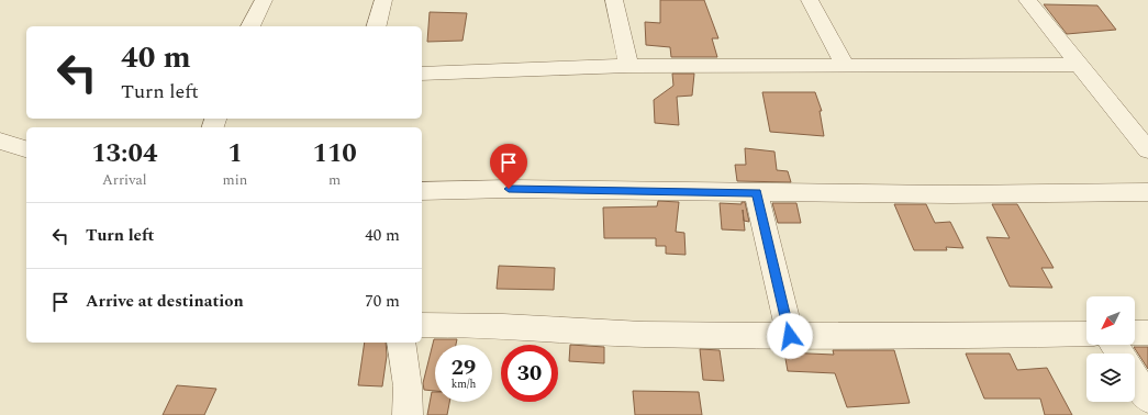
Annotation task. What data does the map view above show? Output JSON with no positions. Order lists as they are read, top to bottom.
{
  "north": "bottom left",
  "page": {
    "turn": ["40 m", "Turn left"],
    "eta": [
      "13:04",
      "Arrival",
      "1",
      "min",
      "110",
      "m"
    ],
    "list": [
      {
        "name": "Turn left",
        "value": "40 m"
      },
      {
        "name": "Arrive at destination",
        "value": "70 m"
      }
    ],
    "speed": "29 km/h",
    "limit": "30"
  }
}
